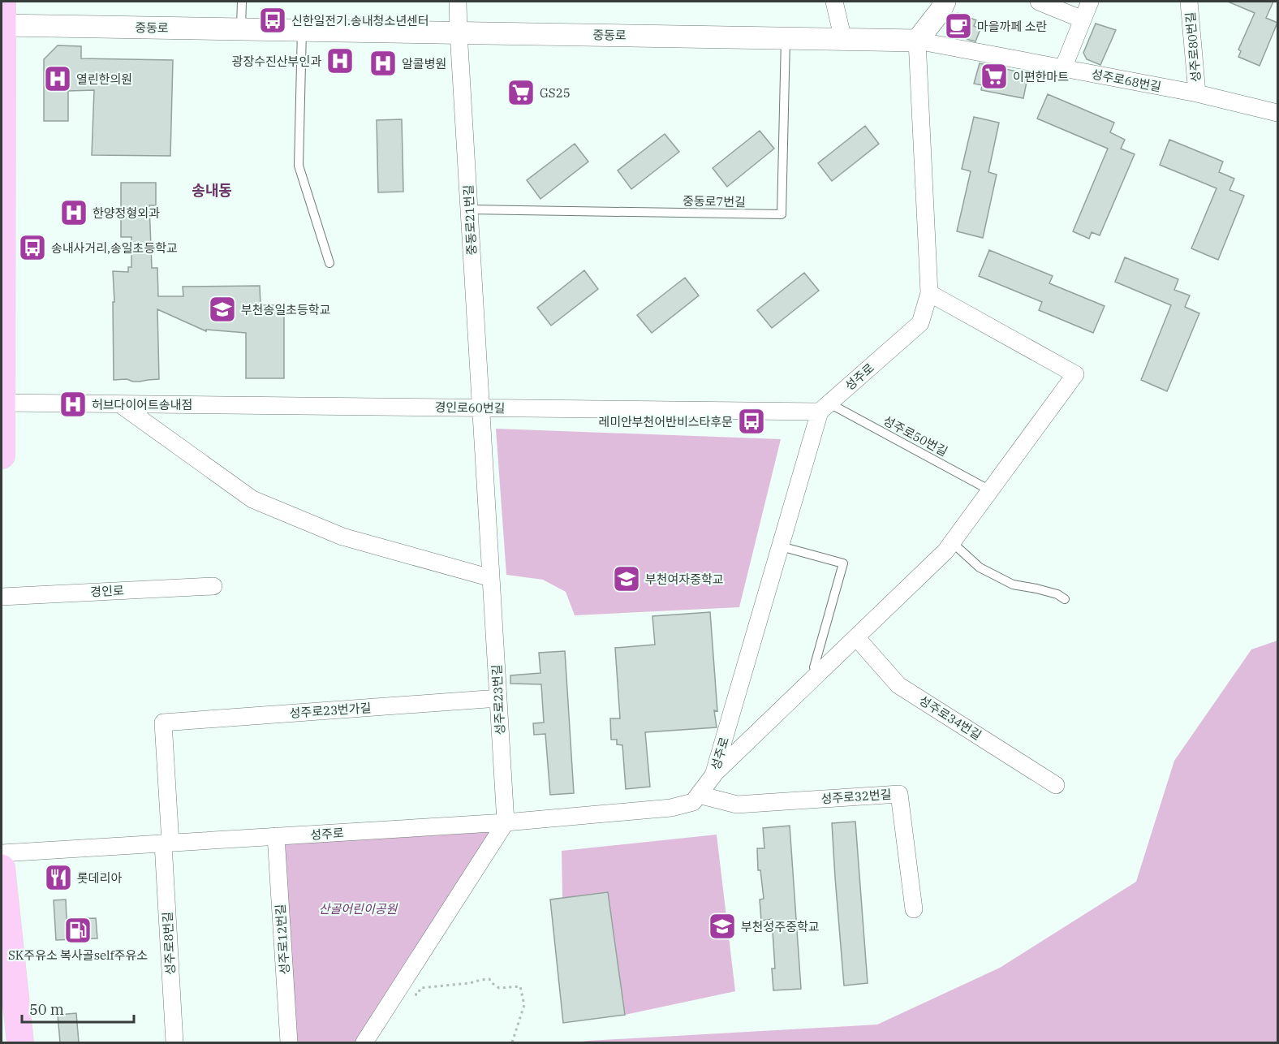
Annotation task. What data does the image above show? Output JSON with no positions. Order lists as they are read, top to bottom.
{
  "streets": {
    "street": [
      "중동로",
      "성주로80번길",
      "성주로68번길",
      "중동로21번길",
      "성주로",
      "경인로60번길",
      "경인로",
      "성주로23번길",
      "성주로23번가길",
      "성주로34번길",
      "성주로32번길",
      "성주로12번길",
      "성주로8번길"
    ],
    "lane": ["중동로7번길", "성주로50번길"]
  },
  "crossings": [
    ["중동로", "성주로68번길"],
    ["중동로", "중동로7번길"],
    ["중동로", "중동로21번길"],
    ["중동로", "성주로"],
    ["성주로80번길", "성주로68번길"],
    ["성주로68번길", "성주로"],
    ["중동로7번길", "중동로21번길"],
    ["중동로21번길", "경인로60번길"],
    ["중동로21번길", "성주로23번길"],
    ["성주로", "경인로60번길"],
    ["성주로", "성주로50번길"],
    ["성주로", "성주로23번길"],
    ["성주로", "성주로23번가길"],
    ["성주로", "성주로32번길"],
    ["성주로", "성주로12번길"],
    ["성주로", "성주로8번길"],
    ["경인로60번길", "성주로50번길"],
    ["경인로60번길", "성주로23번길"],
    ["성주로23번길", "성주로23번가길"],
    ["성주로23번가길", "성주로8번길"]
  ],
  "districts": ["송내동"],
  "parks": ["산골어린이공원"],
  "places": {
    "bus stop": ["신한일전기.송내청소년센터", "송내사거리,송일초등학교", "레미안부천어반비스타후문"],
    "cafe": ["마을까페 소란"],
    "hospital": [
      "광장수진산부인과",
      "알콜병원",
      "열린한의원",
      "한양정형외과",
      "허브다이어트송내점"
    ],
    "supermarket": ["이편한마트", "GS25"],
    "school or university": ["부천송일초등학교", "부천여자중학교", "부천성주중학교"],
    "restaurant": ["롯데리아"],
    "fuel station": ["SK주유소 복사골self주유소"]
  },
  "scale_bar": "50 m"
}
